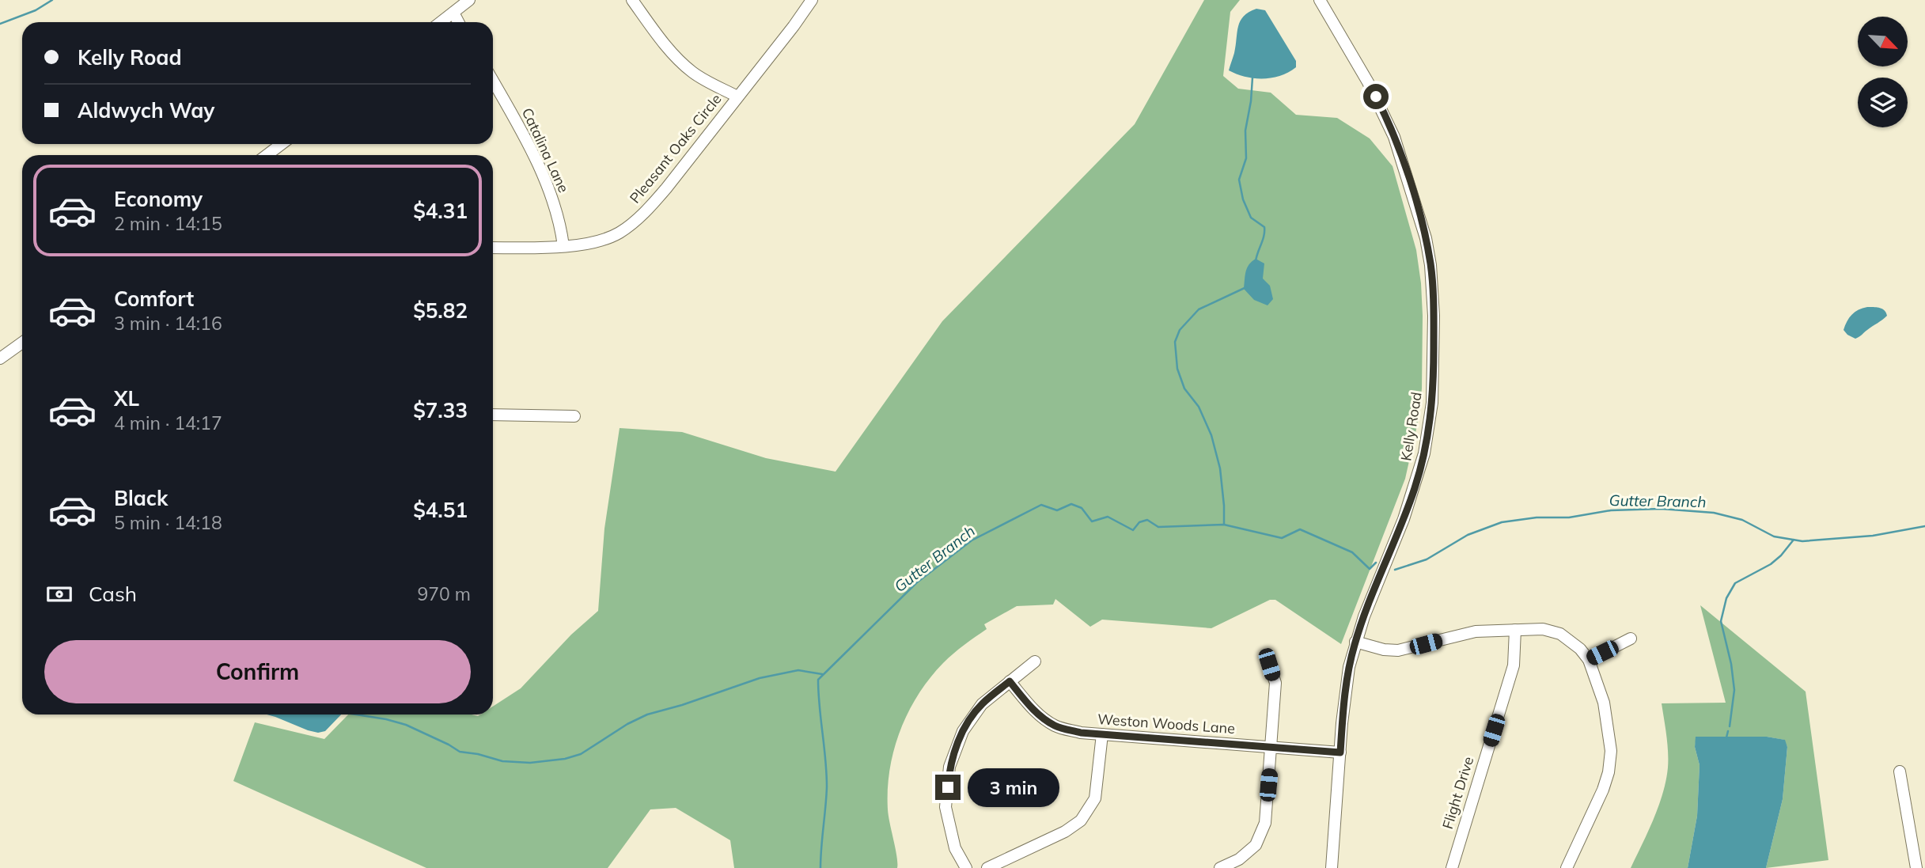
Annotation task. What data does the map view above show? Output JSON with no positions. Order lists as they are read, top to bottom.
{
  "streets": {
    "street": [
      "Pleasant Oaks Circle",
      "Catalina Lane",
      "Kelly Road",
      "Weston Woods Lane",
      "Flight Drive"
    ]
  },
  "crossings": [
    ["Pleasant Oaks Circle", "Catalina Lane"],
    ["Kelly Road", "Weston Woods Lane"]
  ],
  "water": ["Gutter Branch"],
  "north": "bottom right",
  "page": {
    "banner": ["Kelly Road", "Aldwych Way"],
    "list": [
      {
        "name": "Economy",
        "note": "2 min · 14:15",
        "value": "$4.31"
      },
      {
        "name": "Comfort",
        "note": "3 min · 14:16",
        "value": "$5.82"
      },
      {
        "name": "XL",
        "note": "4 min · 14:17",
        "value": "$7.33"
      },
      {
        "name": "Black",
        "note": "5 min · 14:18",
        "value": "$4.51"
      }
    ],
    "pay": ["Cash", "970 m"],
    "buttons": "Confirm",
    "bubble": "3 min"
  }
}
